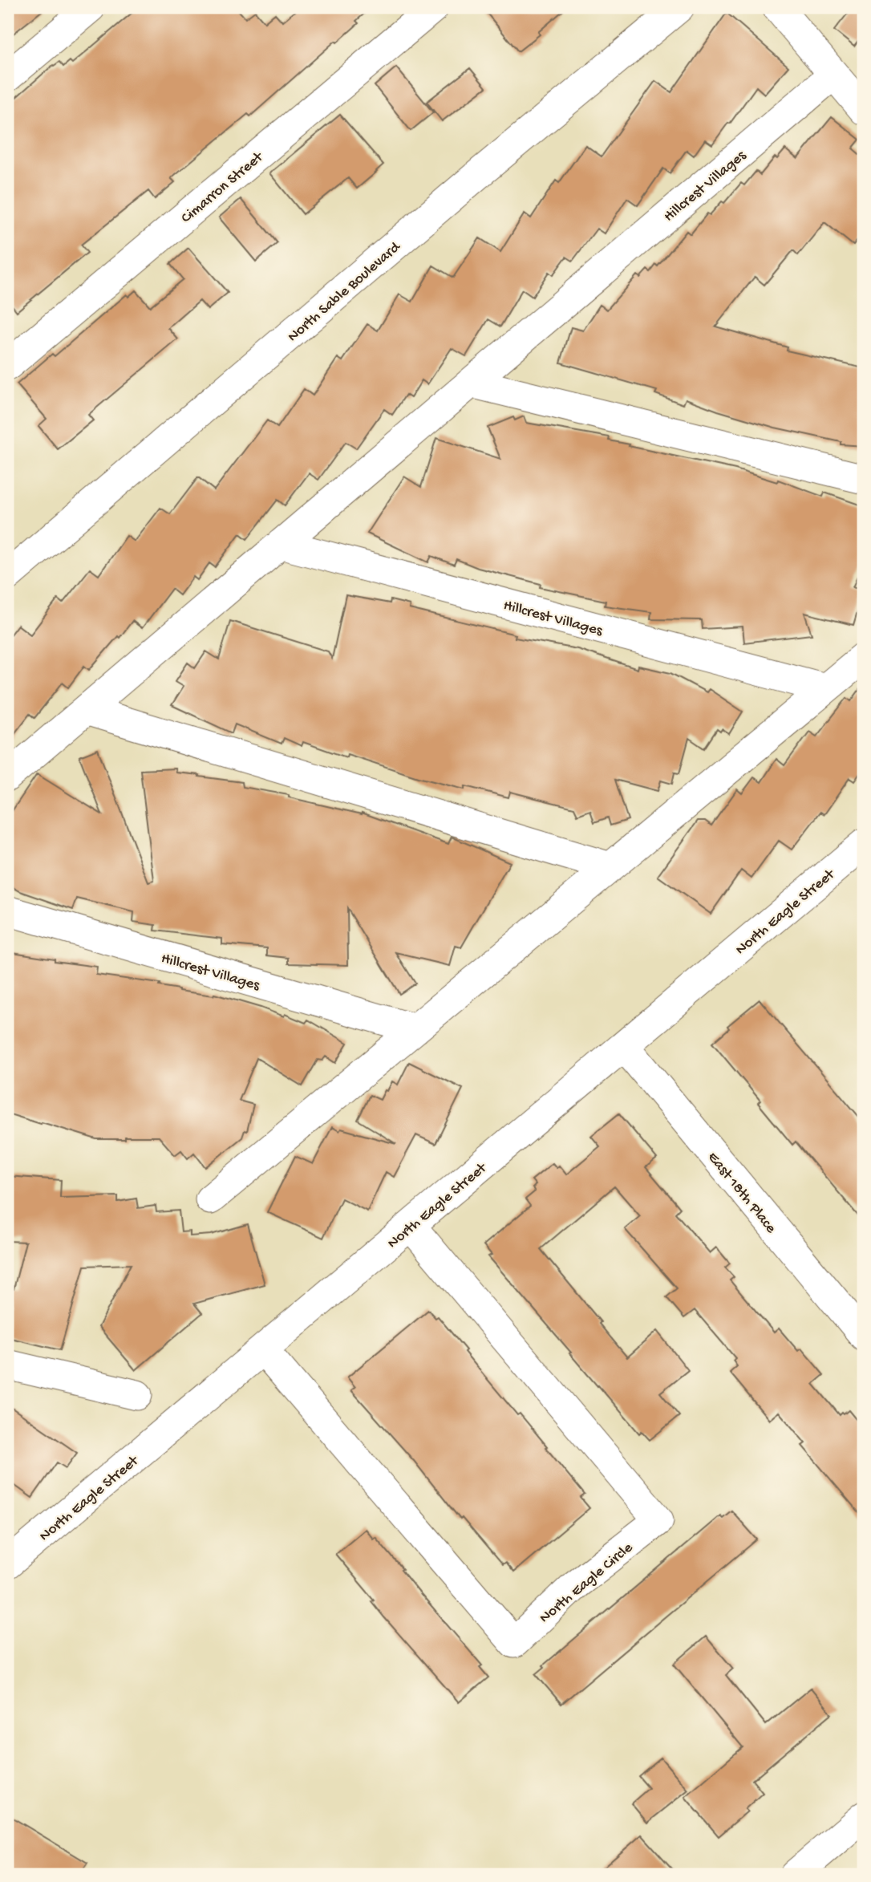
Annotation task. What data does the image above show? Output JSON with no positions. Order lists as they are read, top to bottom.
{
  "streets": {
    "street": [
      "Hillcrest Villages",
      "Cimarron Street",
      "North Sable Boulevard",
      "North Eagle Street",
      "East 18th Place",
      "North Eagle Circle"
    ]
  },
  "crossings": [
    ["North Eagle Street", "East 18th Place"],
    ["North Eagle Street", "North Eagle Circle"]
  ]
}
